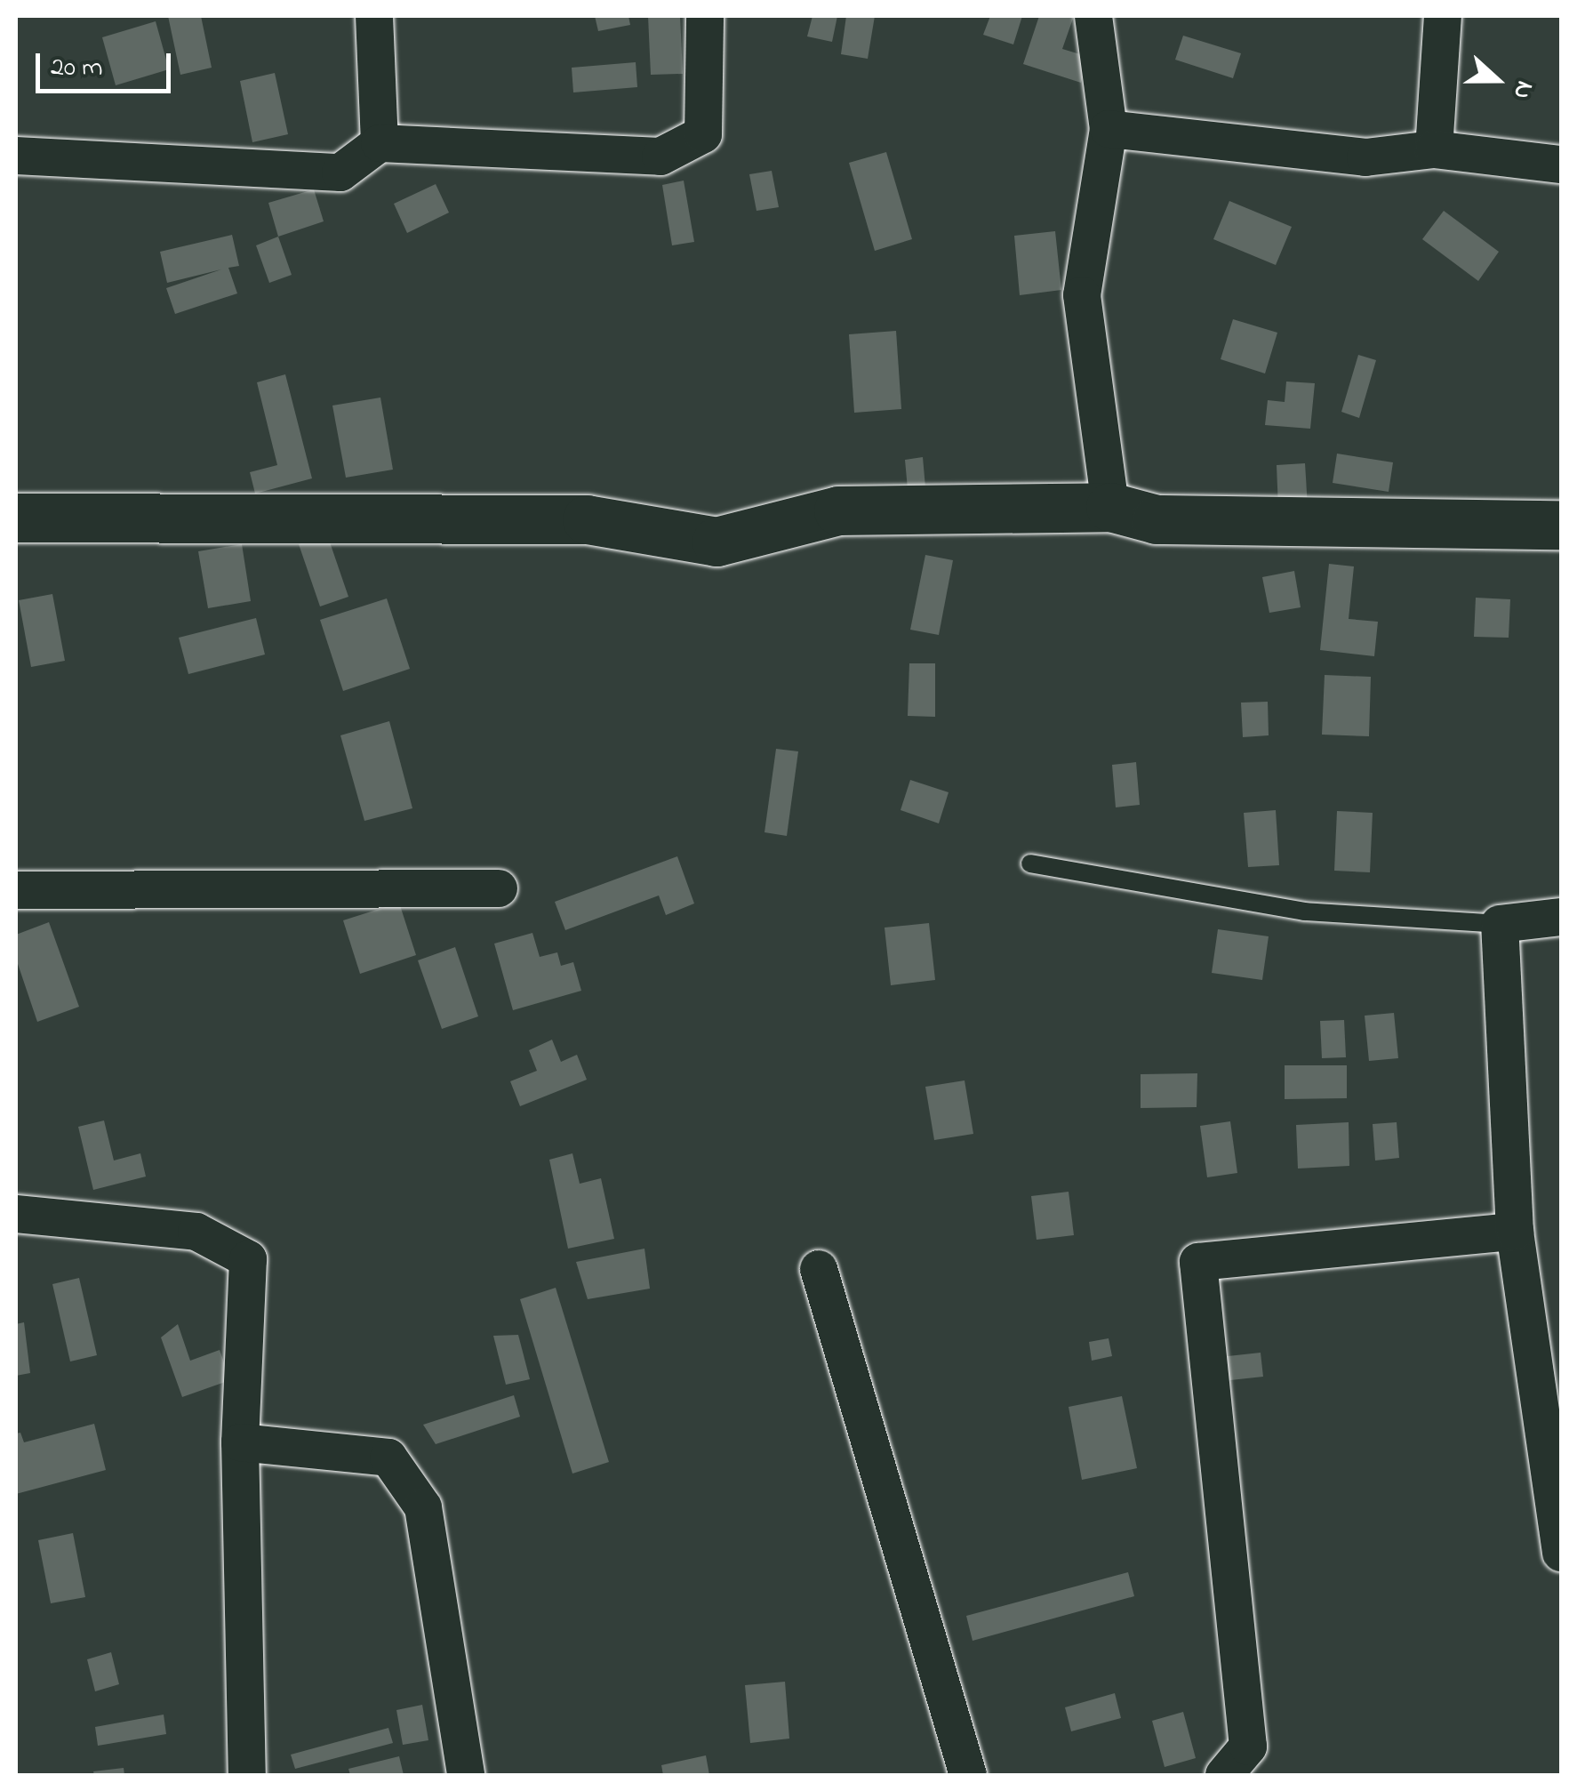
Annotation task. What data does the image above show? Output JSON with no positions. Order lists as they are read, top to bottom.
{
  "scale_bar": "20 m",
  "north": "right"
}
